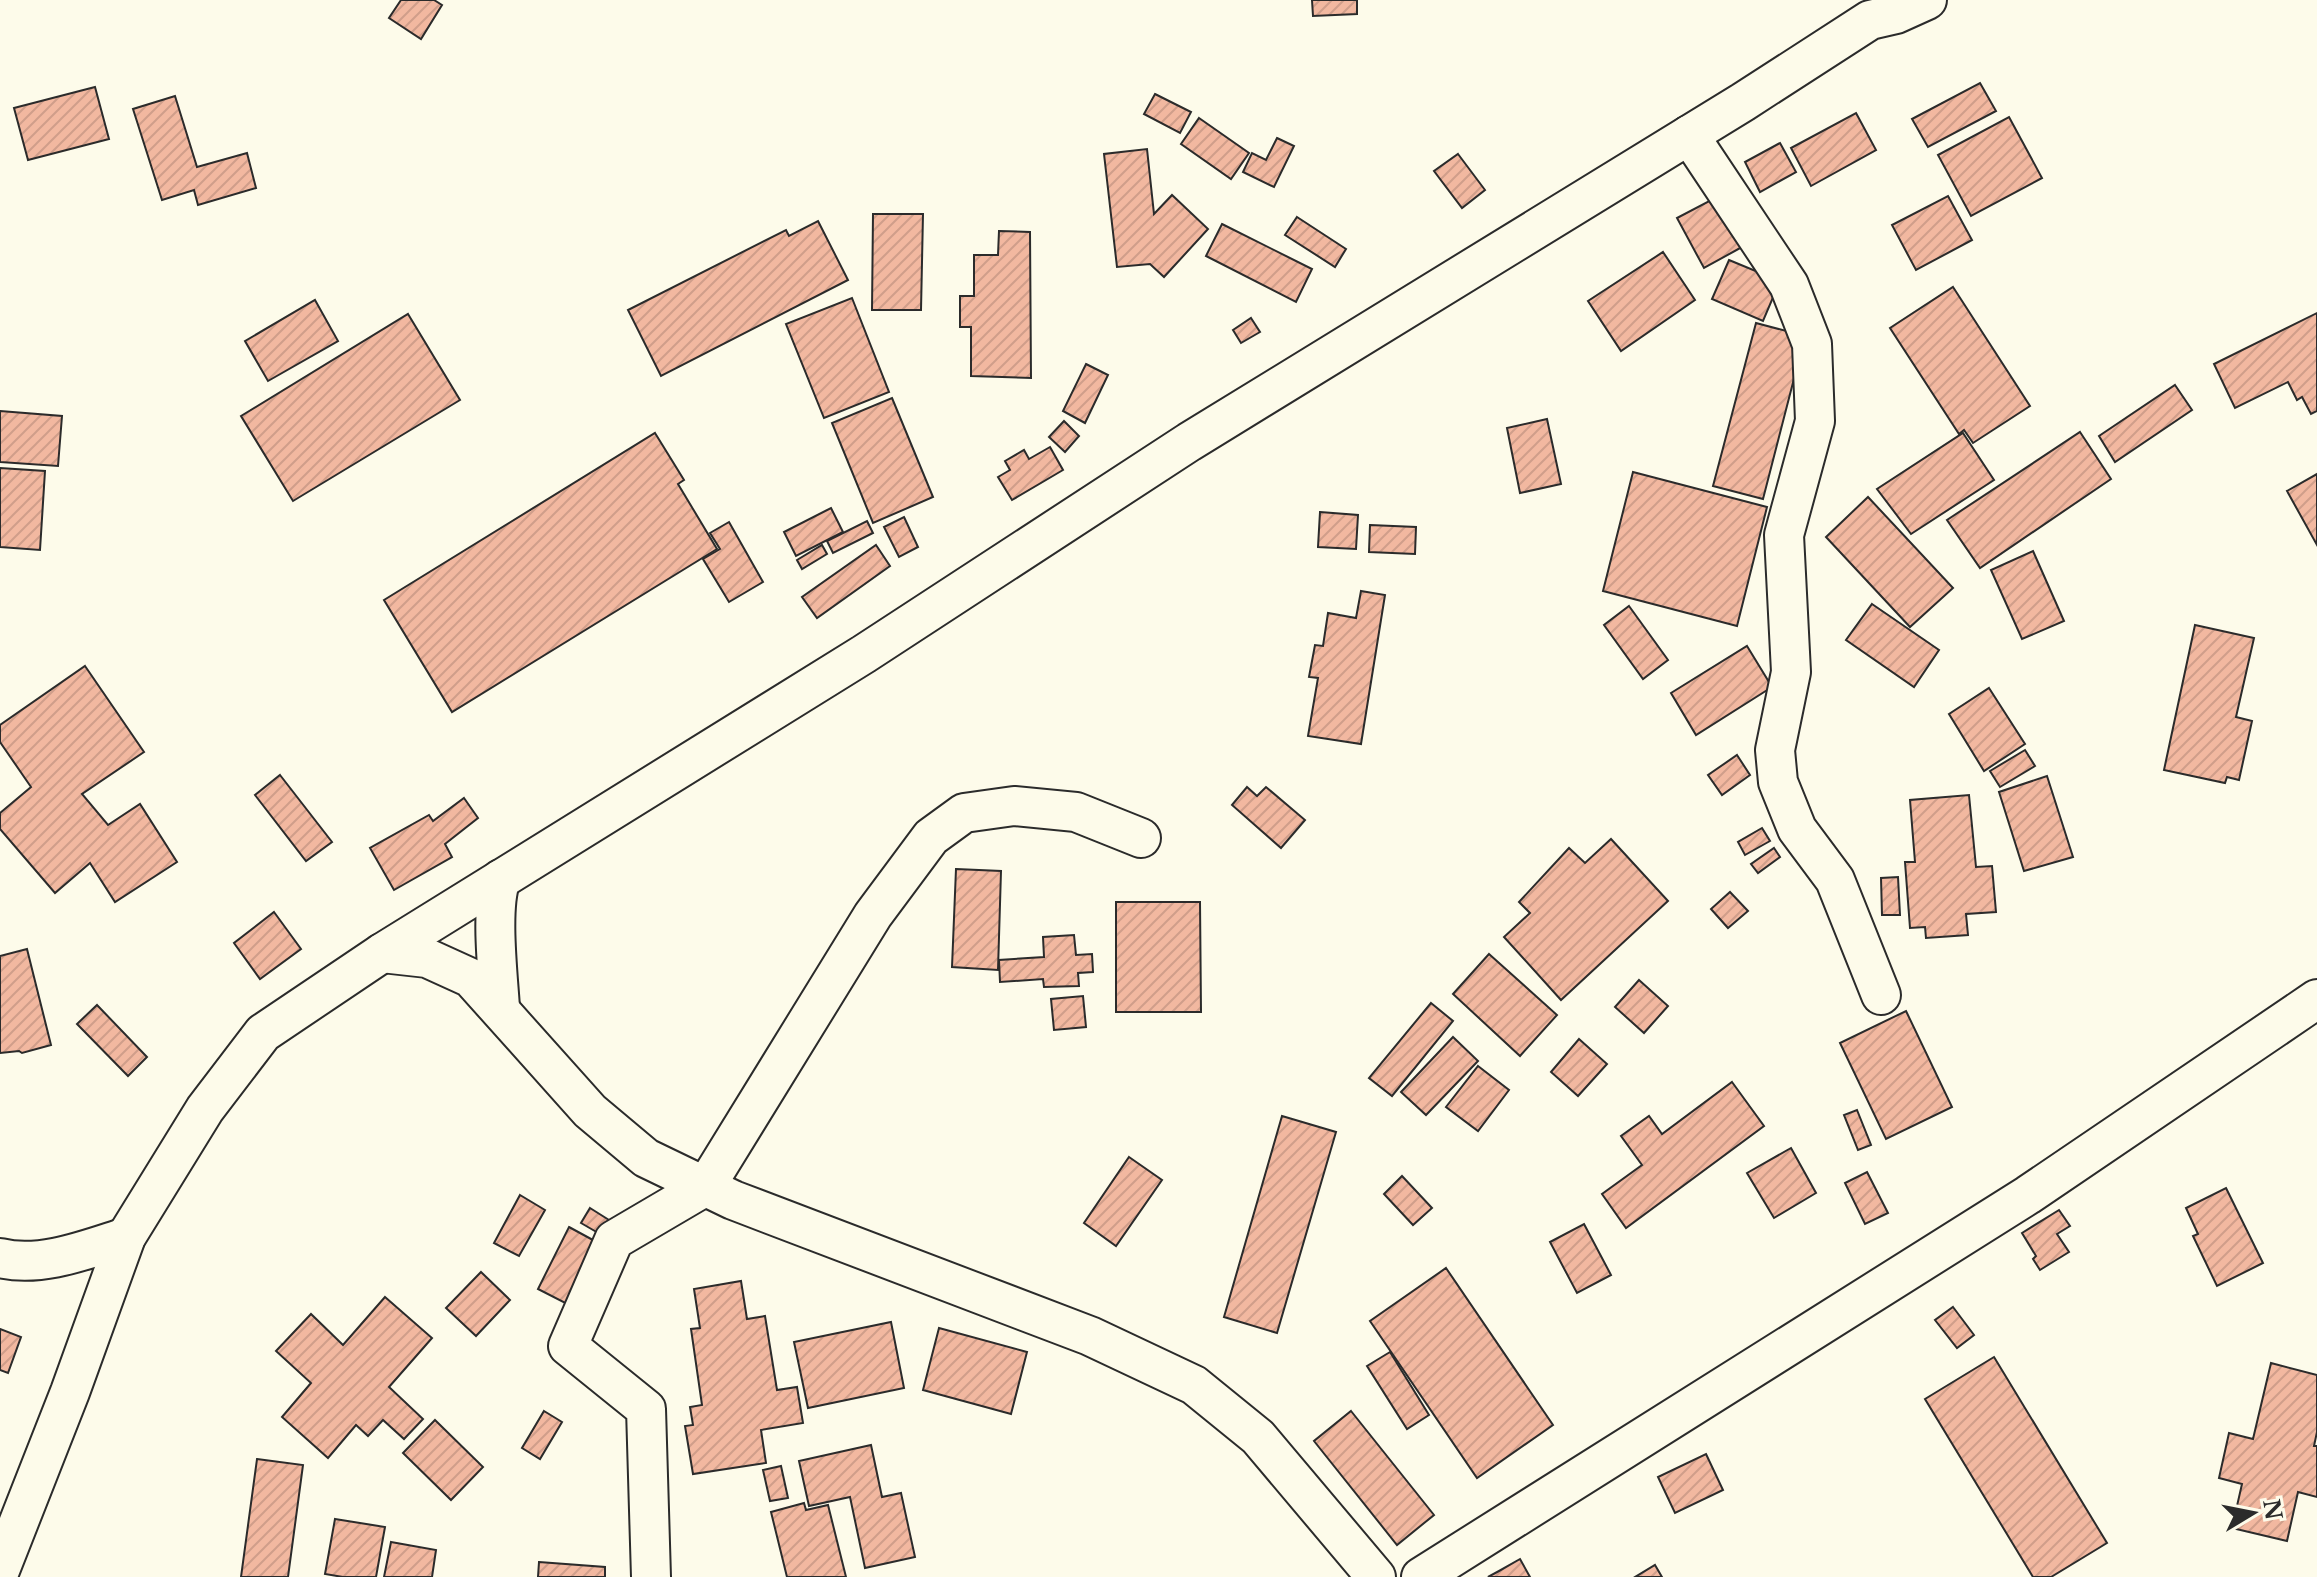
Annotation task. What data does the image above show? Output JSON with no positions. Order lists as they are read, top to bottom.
{
  "north": "right"
}
